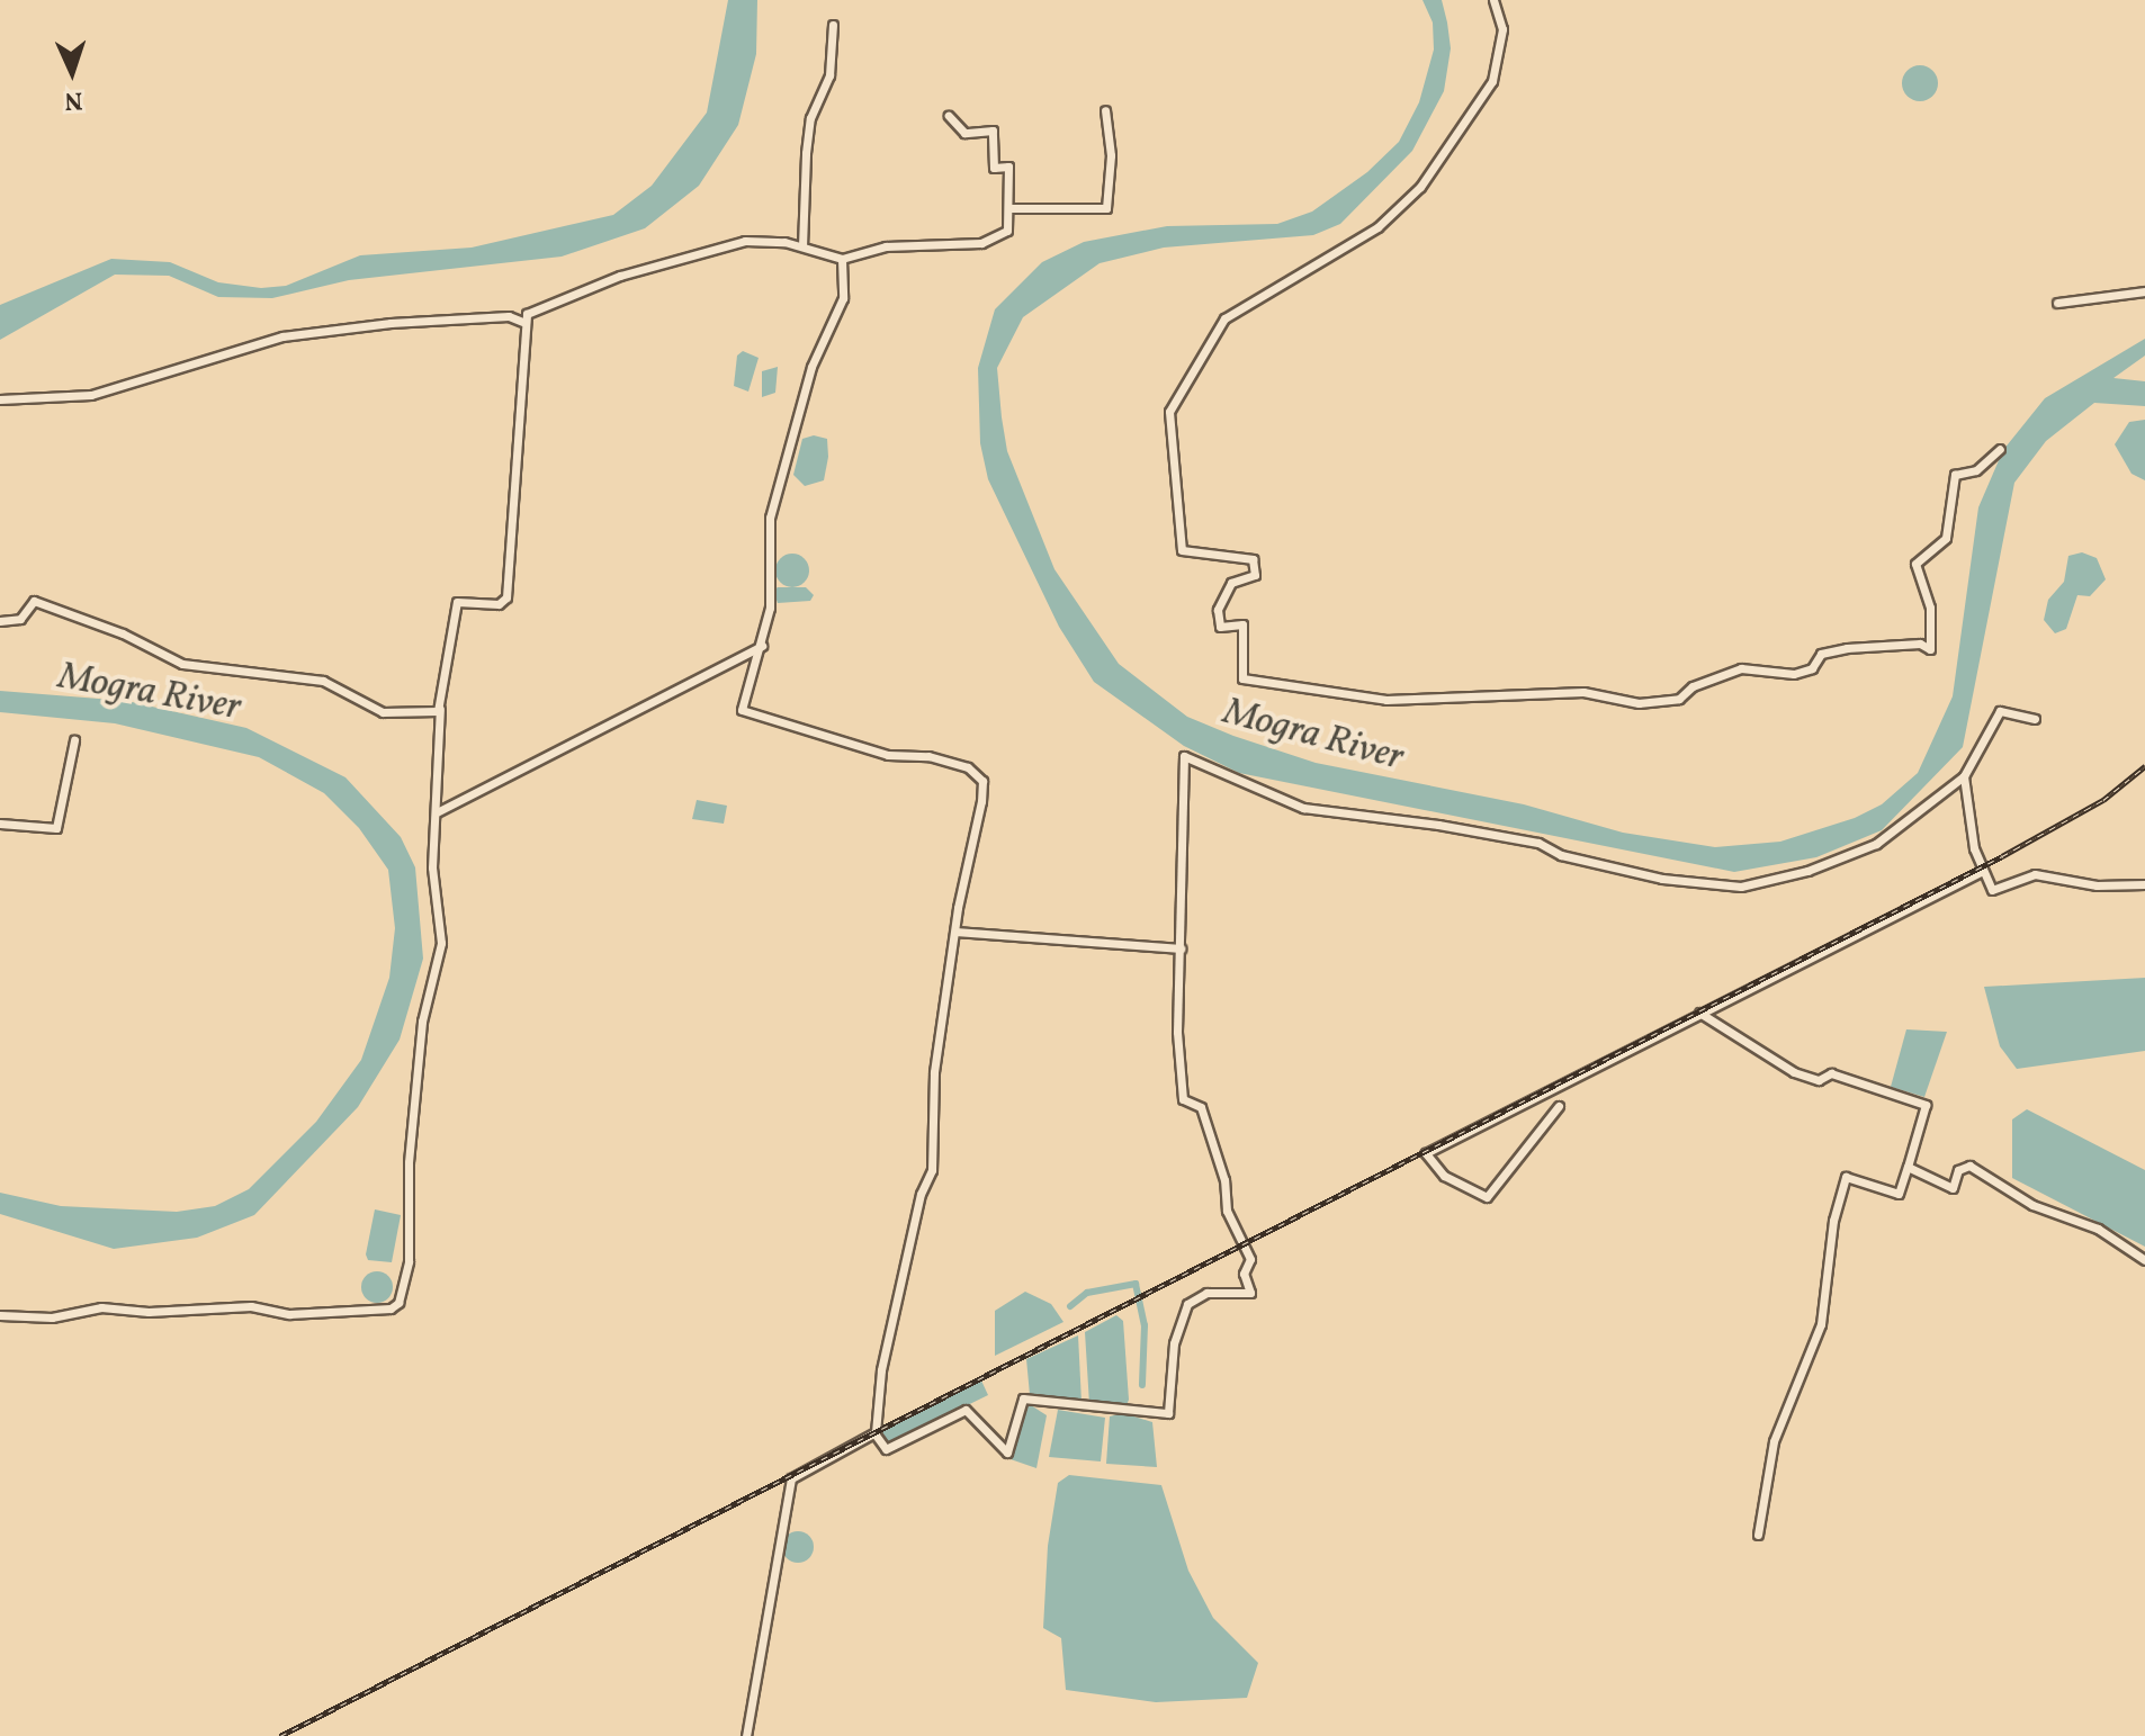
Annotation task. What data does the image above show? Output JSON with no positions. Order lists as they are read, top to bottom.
{
  "water": ["Mogra River"],
  "north": "bottom"
}
